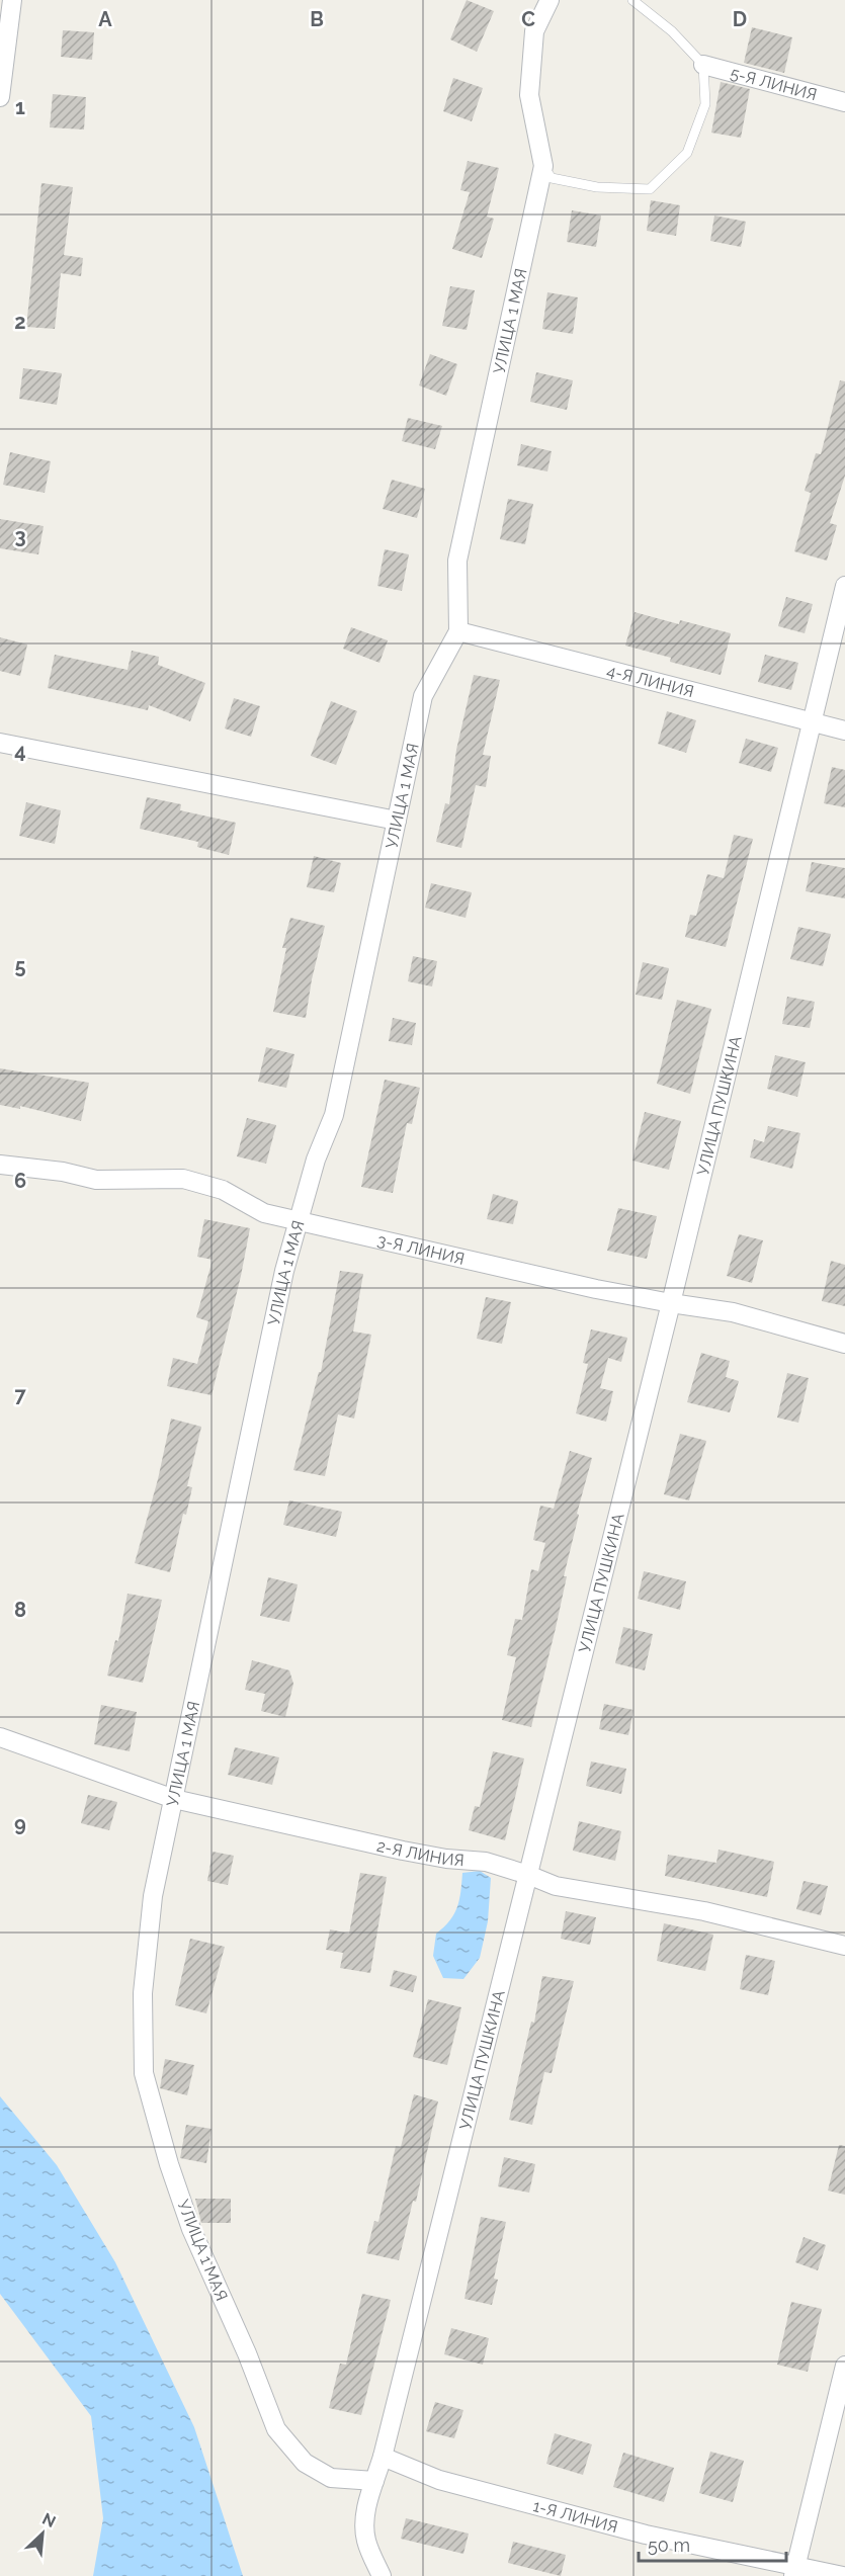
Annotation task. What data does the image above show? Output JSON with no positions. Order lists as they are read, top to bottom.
{
  "streets": {
    "street": [
      "5-Я ЛИНИЯ",
      "УЛИЦА 1 МАЯ",
      "4-Я ЛИНИЯ",
      "УЛИЦА ПУШКИНА",
      "3-Я ЛИНИЯ",
      "2-Я ЛИНИЯ",
      "1-Я ЛИНИЯ"
    ]
  },
  "crossings": [
    ["УЛИЦА 1 МАЯ", "4-Я ЛИНИЯ"],
    ["УЛИЦА 1 МАЯ", "УЛИЦА ПУШКИНА"],
    ["УЛИЦА 1 МАЯ", "3-Я ЛИНИЯ"],
    ["УЛИЦА 1 МАЯ", "2-Я ЛИНИЯ"],
    ["4-Я ЛИНИЯ", "УЛИЦА ПУШКИНА"],
    ["УЛИЦА ПУШКИНА", "3-Я ЛИНИЯ"],
    ["УЛИЦА ПУШКИНА", "2-Я ЛИНИЯ"],
    ["УЛИЦА ПУШКИНА", "1-Я ЛИНИЯ"]
  ],
  "scale_bar": "50 m",
  "north": "top right",
  "grid": {
    "columns": [
      "A",
      "B",
      "C",
      "D"
    ],
    "rows": [
      "1",
      "2",
      "3",
      "4",
      "5",
      "6",
      "7",
      "8",
      "9"
    ]
  }
}
